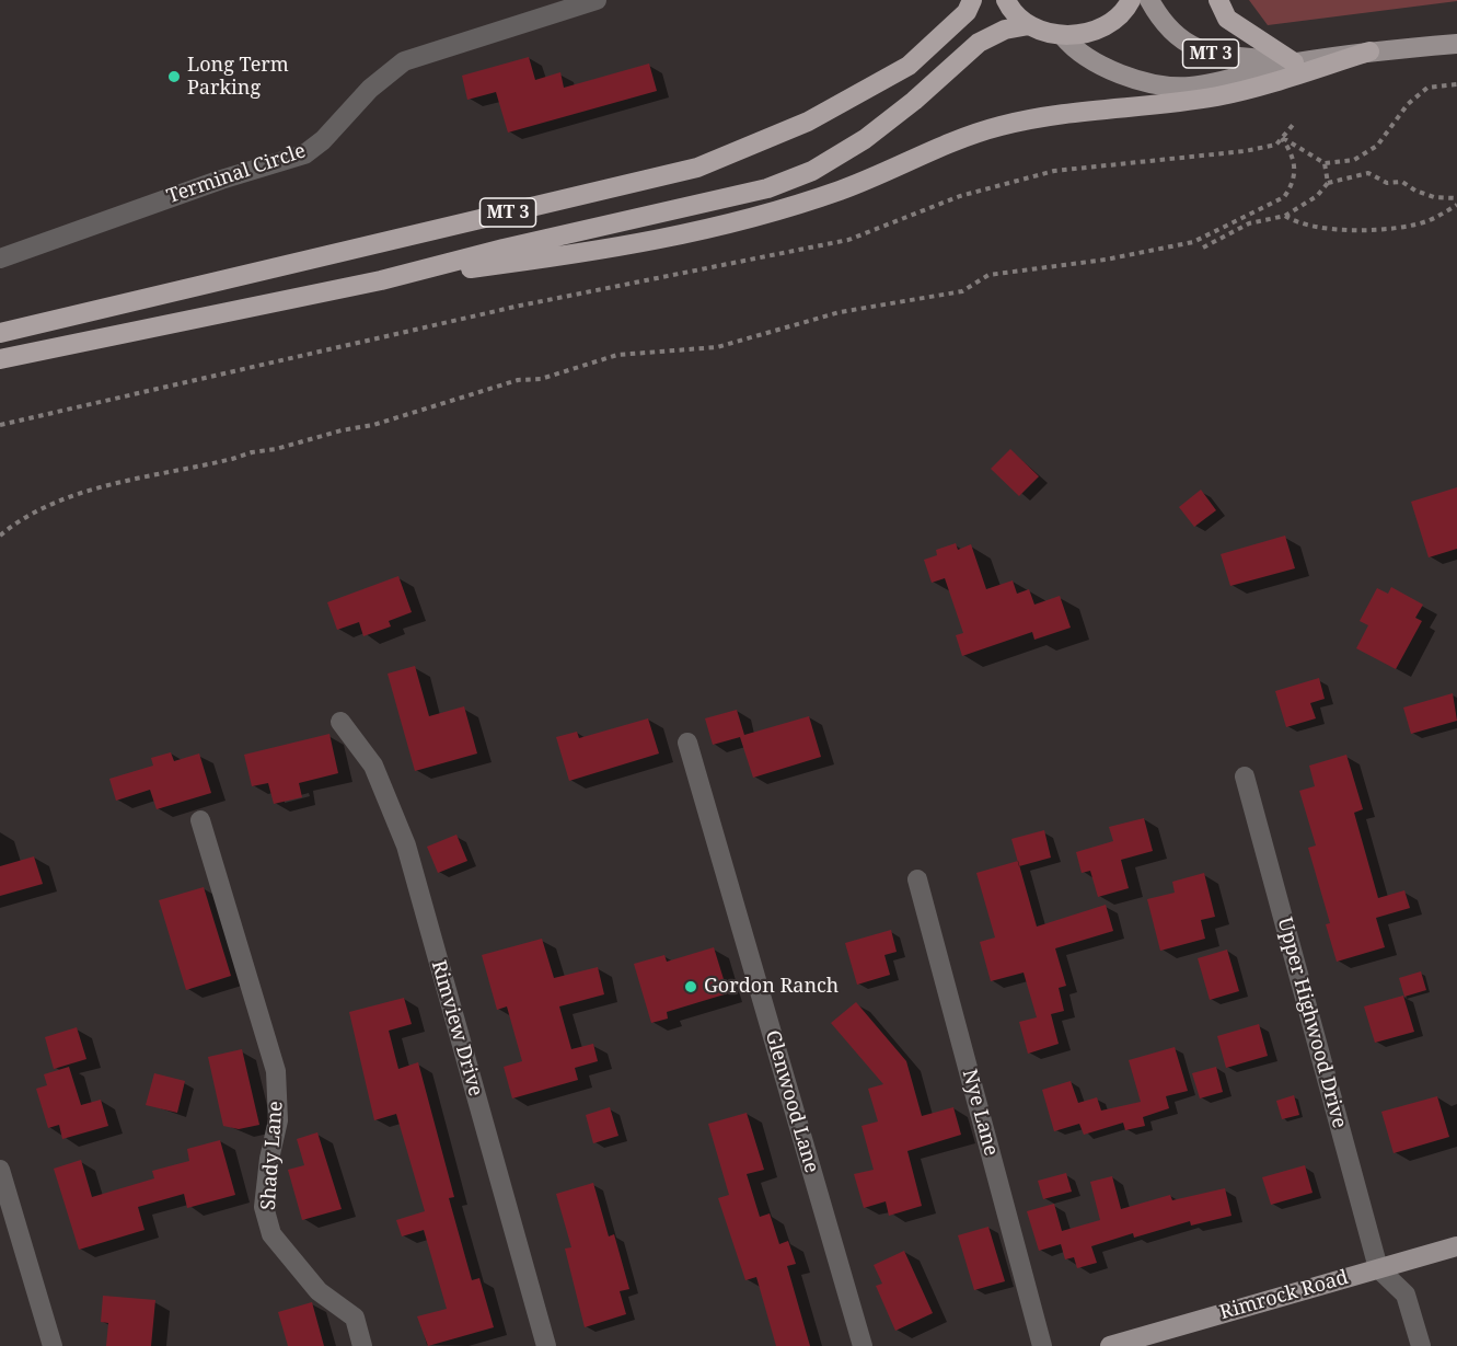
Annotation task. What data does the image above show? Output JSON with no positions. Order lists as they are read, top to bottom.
{
  "streets": {
    "highway": ["MT 3"],
    "main road": ["Rimrock Road"],
    "street": [
      "Terminal Circle",
      "Upper Highwood Drive",
      "Rimview Drive",
      "Glenwood Lane",
      "Nye Lane",
      "Shady Lane"
    ]
  },
  "crossings": [
    ["Upper Highwood Drive", "Rimrock Road"]
  ],
  "places": ["Long Term Parking", "Gordon Ranch"]
}
